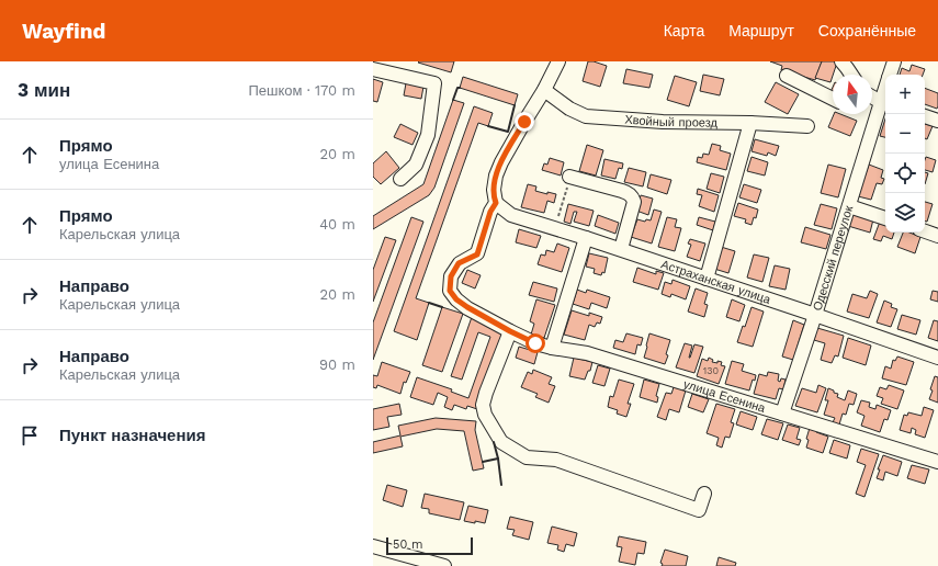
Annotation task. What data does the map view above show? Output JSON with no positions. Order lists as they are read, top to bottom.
{
  "streets": {
    "street": [
      "Хвойный проезд",
      "Одесский переулок",
      "Астраханская улица",
      "улица Есенина"
    ]
  },
  "crossings": [
    ["Одесский переулок", "Астраханская улица"],
    ["Одесский переулок", "улица Есенина"],
    ["Астраханская улица", "улица Есенина"]
  ],
  "house_numbers": ["130"],
  "scale_bar": "50 m",
  "north": "top",
  "page": {
    "header": "Wayfind",
    "nav": ["Карта", "Маршрут", "Сохранённые"],
    "heading": ["3 мин", "Пешком · 170 m"],
    "map_buttons": ["+", "−"],
    "list": [
      ["Прямо", "улица Есенина", "20 m"],
      ["Прямо", "Карельская улица", "40 m"],
      ["Направо", "Карельская улица", "20 m"],
      ["Направо", "Карельская улица", "90 m"],
      "Пункт назначения"
    ],
    "scale": "50 m"
  }
}
